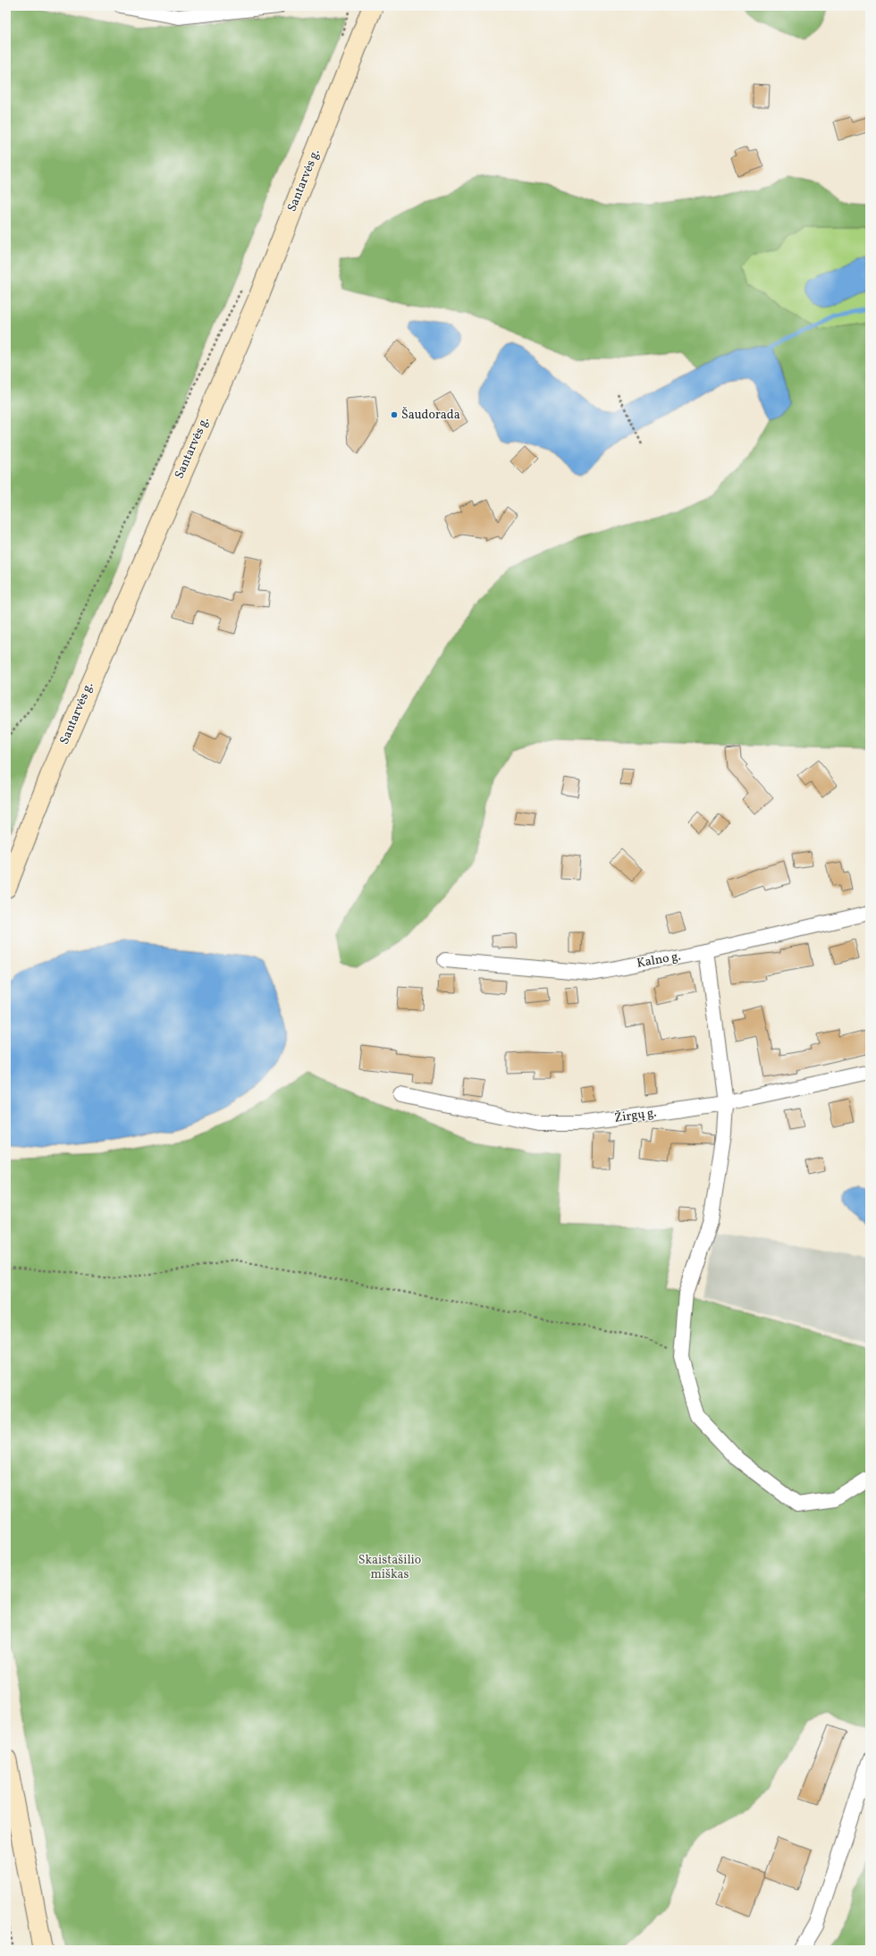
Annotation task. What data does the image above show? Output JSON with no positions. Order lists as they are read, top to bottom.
{
  "streets": {
    "main road": ["Santarvės g."],
    "street": ["Kalno g.", "Žirgų g."]
  },
  "parks": ["Skaistašilio miškas"],
  "places": ["Šaudorada"]
}
